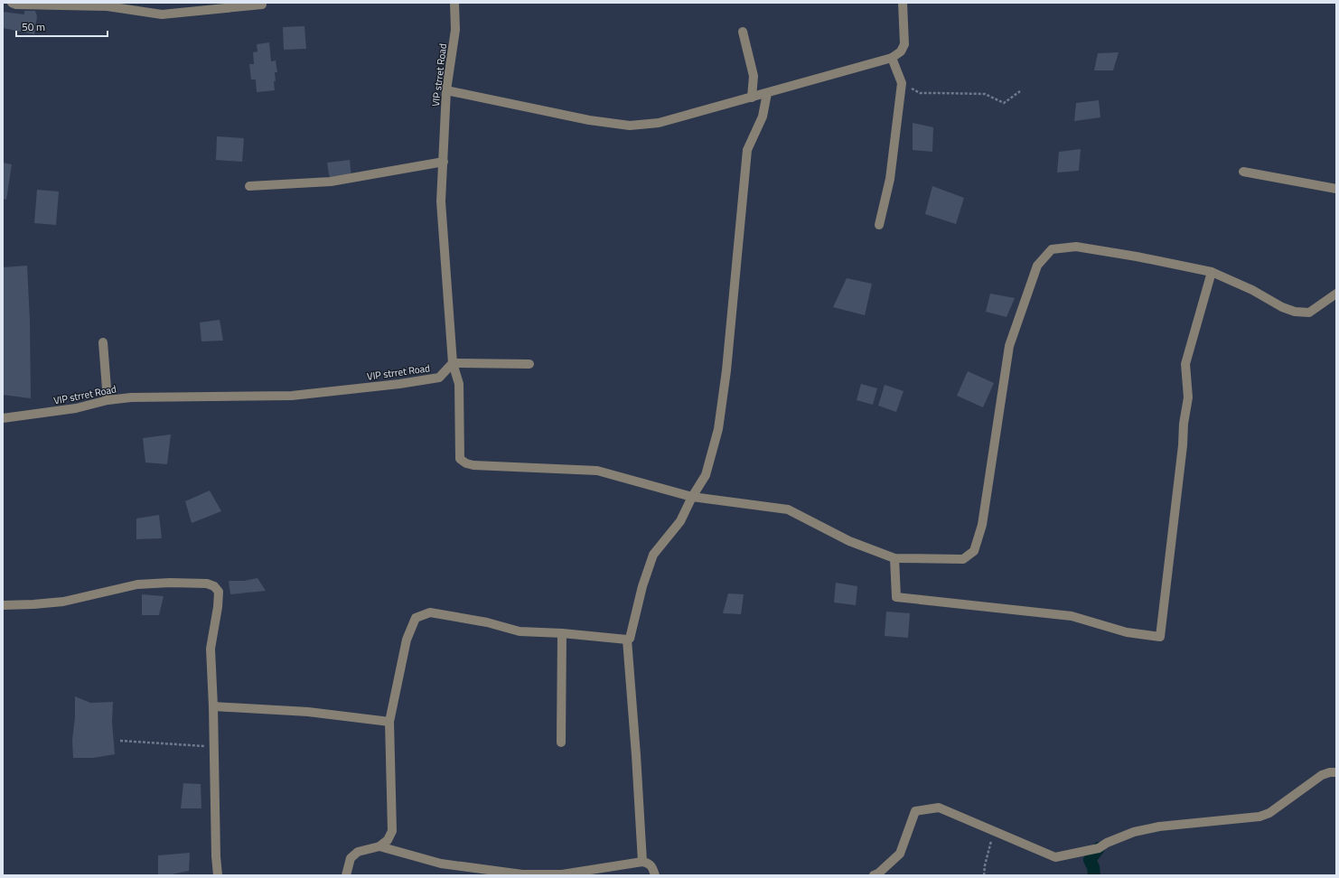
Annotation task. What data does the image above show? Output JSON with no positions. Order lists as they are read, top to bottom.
{
  "streets": {
    "street": ["VIP strret Road"]
  },
  "scale_bar": "50 m"
}
